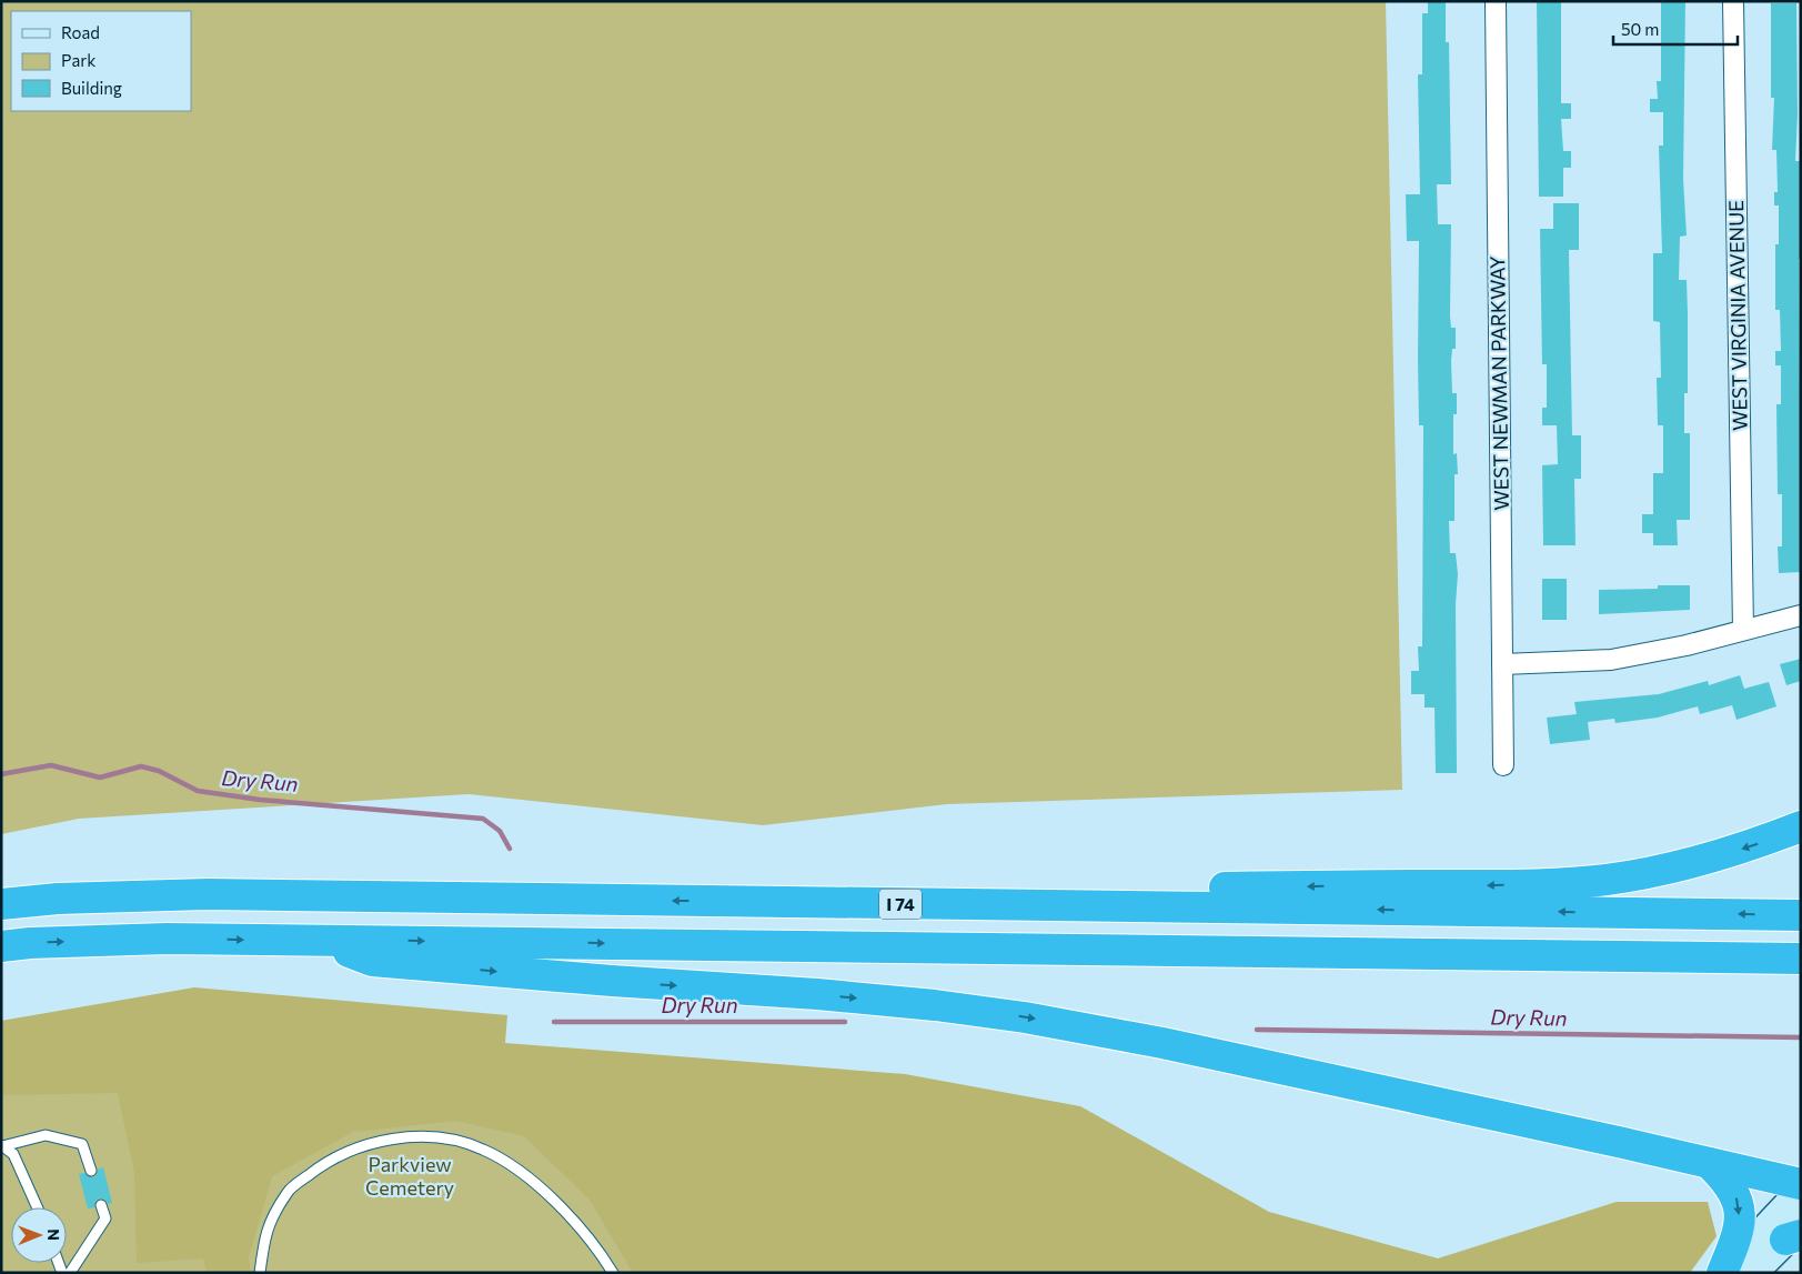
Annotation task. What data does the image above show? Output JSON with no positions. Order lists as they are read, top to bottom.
{
  "streets": {
    "highway": ["I 74"],
    "street": ["WEST VIRGINIA AVENUE", "WEST NEWMAN PARKWAY"]
  },
  "water": ["Dry Run"],
  "parks": ["Parkview Cemetery"],
  "legend": ["Road", "Park", "Building"],
  "scale_bar": "50 m",
  "north": "right"
}
